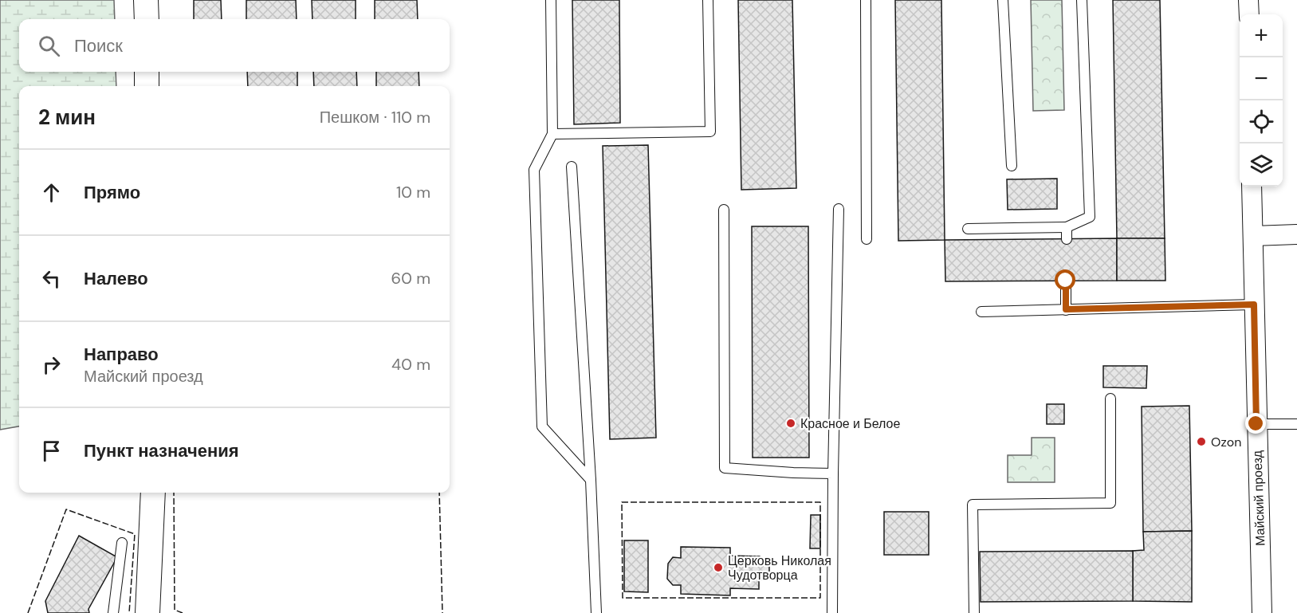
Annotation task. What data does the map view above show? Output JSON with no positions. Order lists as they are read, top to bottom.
{
  "streets": {
    "street": ["Майский проезд"]
  },
  "places": ["Красное и Белое", "Ozon", "Церковь Николая Чудотворца"],
  "page": {
    "map_buttons": ["+", "−"],
    "search": "Поиск",
    "heading": ["2 мин", "Пешком · 110 m"],
    "list": [
      ["Прямо", "10 m"],
      ["Налево", "60 m"],
      ["Направо", "Майский проезд", "40 m"],
      "Пункт назначения"
    ]
  }
}
